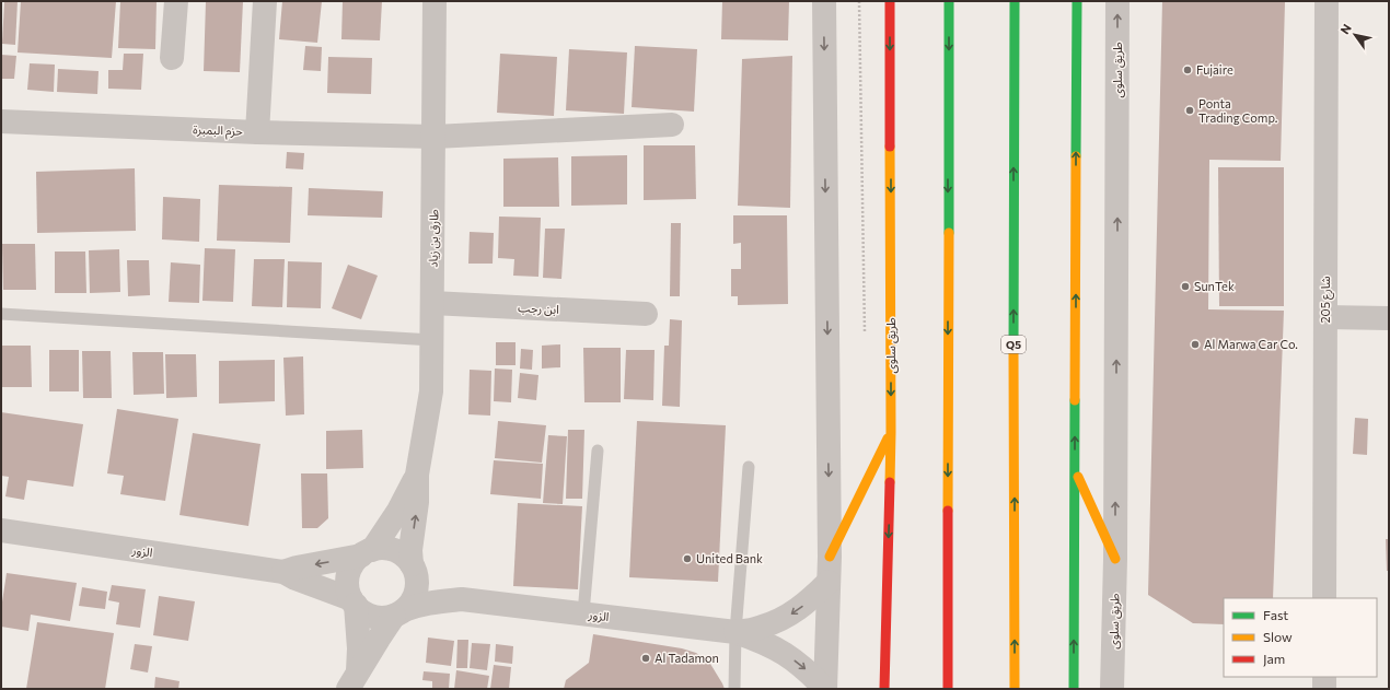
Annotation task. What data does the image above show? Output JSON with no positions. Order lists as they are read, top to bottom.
{
  "streets": {
    "main road": ["طريق سلوى", "Q5"],
    "street": [
      "حزم البمبرة",
      "طارق بن زياد",
      "شارع 205",
      "ابن رجب",
      "الزور"
    ]
  },
  "crossings": [
    ["حزم البمبرة", "طارق بن زياد"],
    ["طارق بن زياد", "ابن رجب"],
    ["طارق بن زياد", "الزور"]
  ],
  "places": [
    "Fujaire",
    "Ponta Trading Comp.",
    "SunTek",
    "Al Marwa Car Co.",
    "United Bank",
    "Al Tadamon"
  ],
  "legend": ["Fast", "Slow", "Jam"],
  "north": "top left"
}
